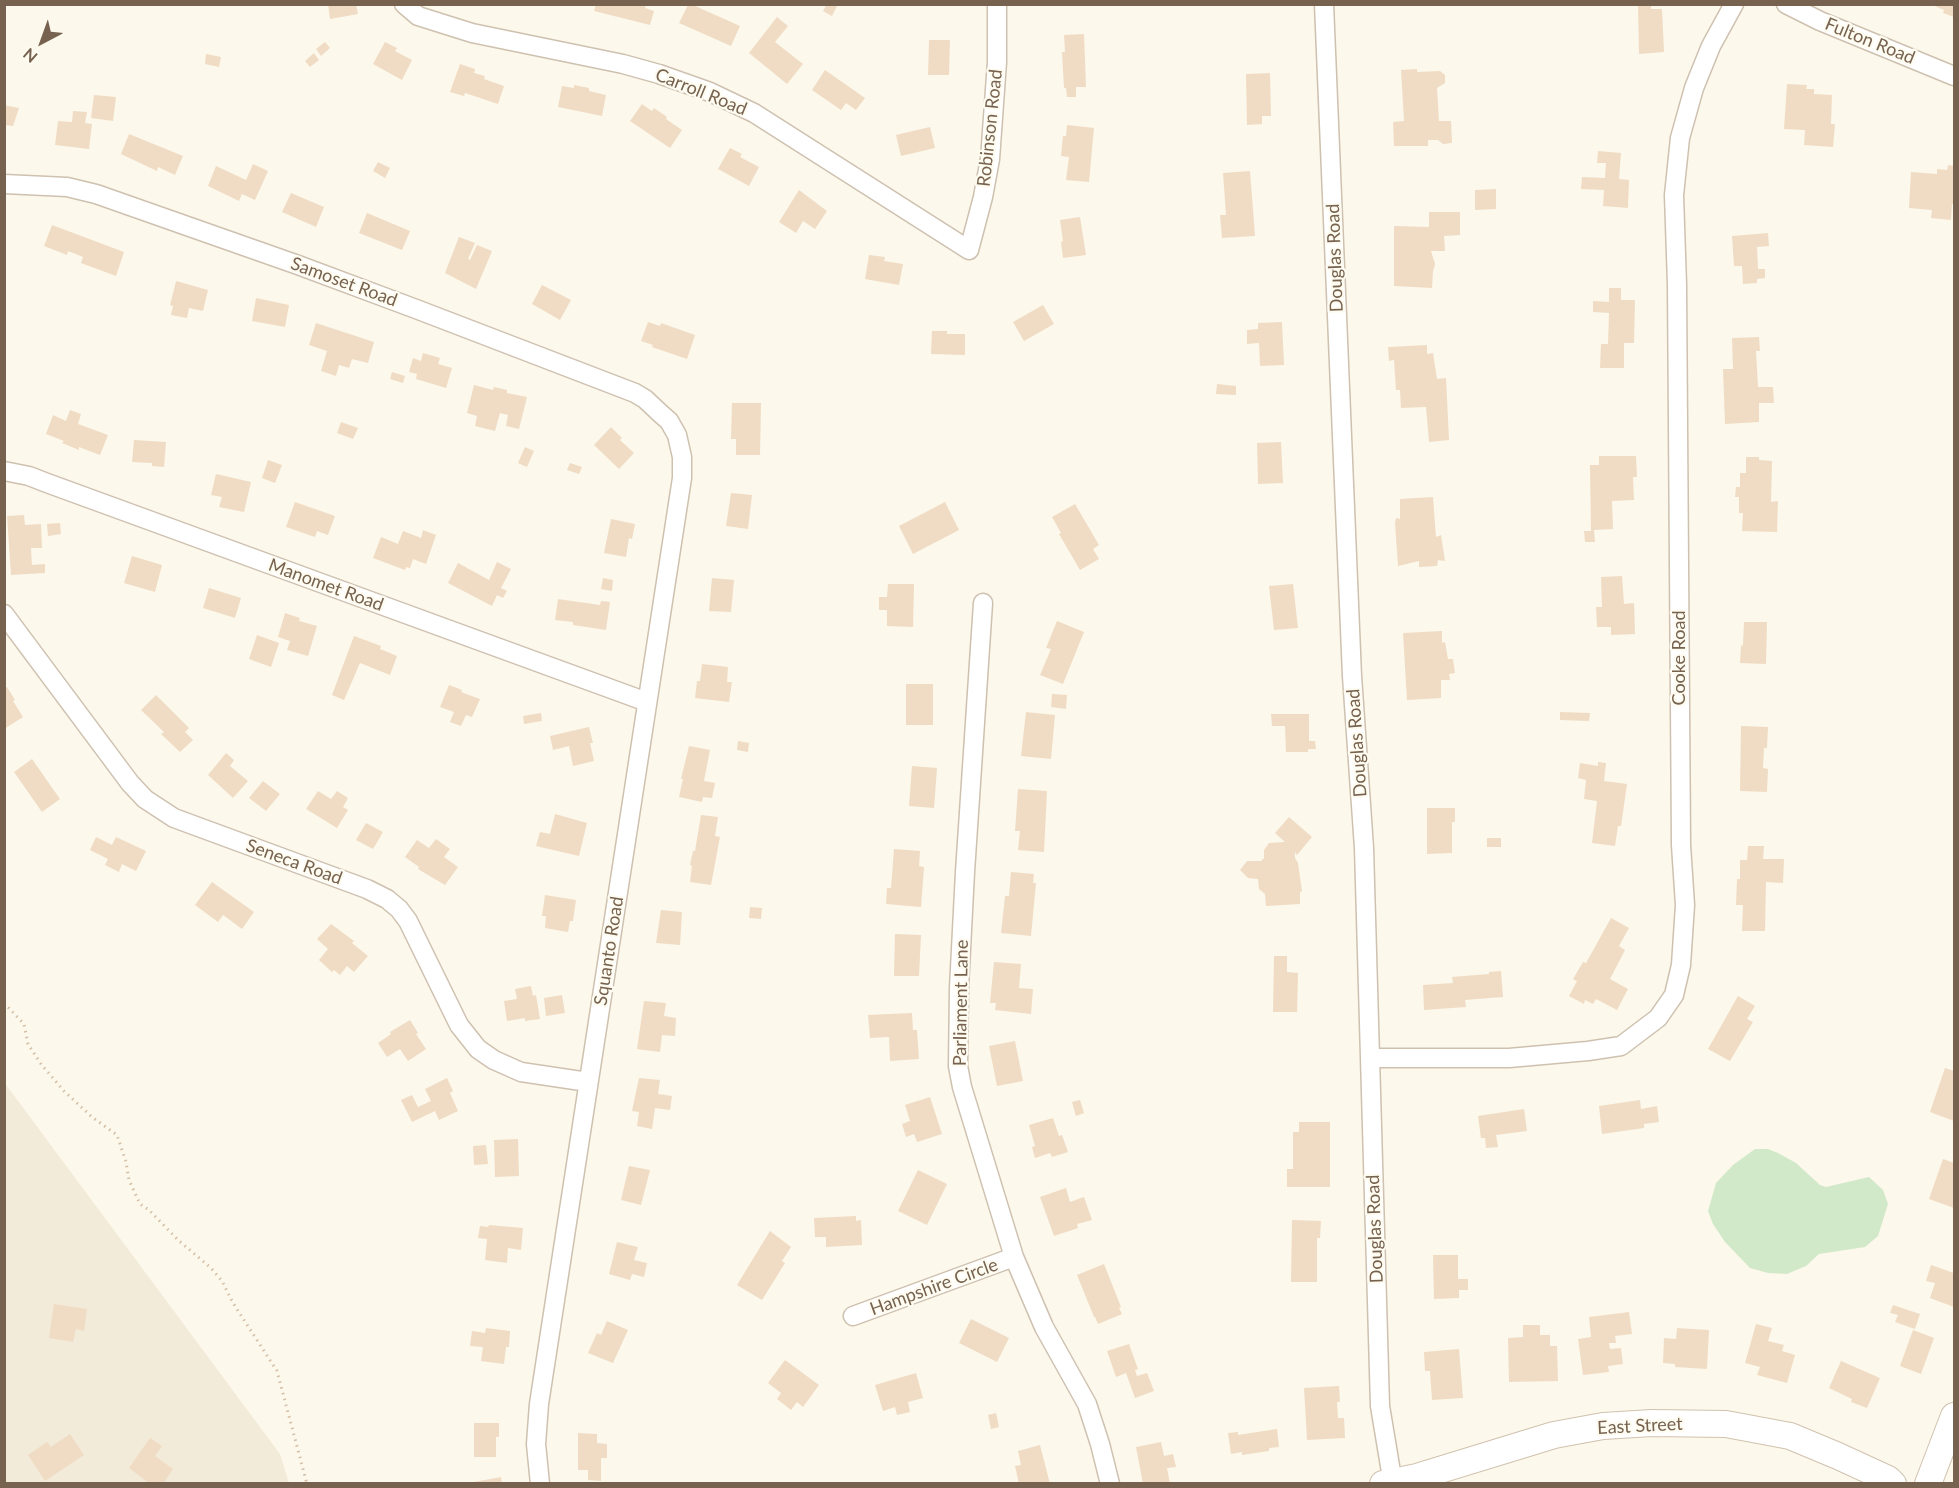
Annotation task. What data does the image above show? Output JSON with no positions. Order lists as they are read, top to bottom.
{
  "streets": {
    "street": [
      "Fulton Road",
      "Carroll Road",
      "Robinson Road",
      "Douglas Road",
      "Samoset Road",
      "Manomet Road",
      "Cooke Road",
      "Seneca Road",
      "Squanto Road",
      "Parliament Lane",
      "Hampshire Circle",
      "East Street"
    ]
  },
  "crossings": [
    ["Carroll Road", "Robinson Road"],
    ["Douglas Road", "Cooke Road"],
    ["Douglas Road", "East Street"],
    ["Samoset Road", "Squanto Road"],
    ["Manomet Road", "Squanto Road"],
    ["Seneca Road", "Squanto Road"],
    ["Parliament Lane", "Hampshire Circle"]
  ],
  "north": "bottom left"
}
